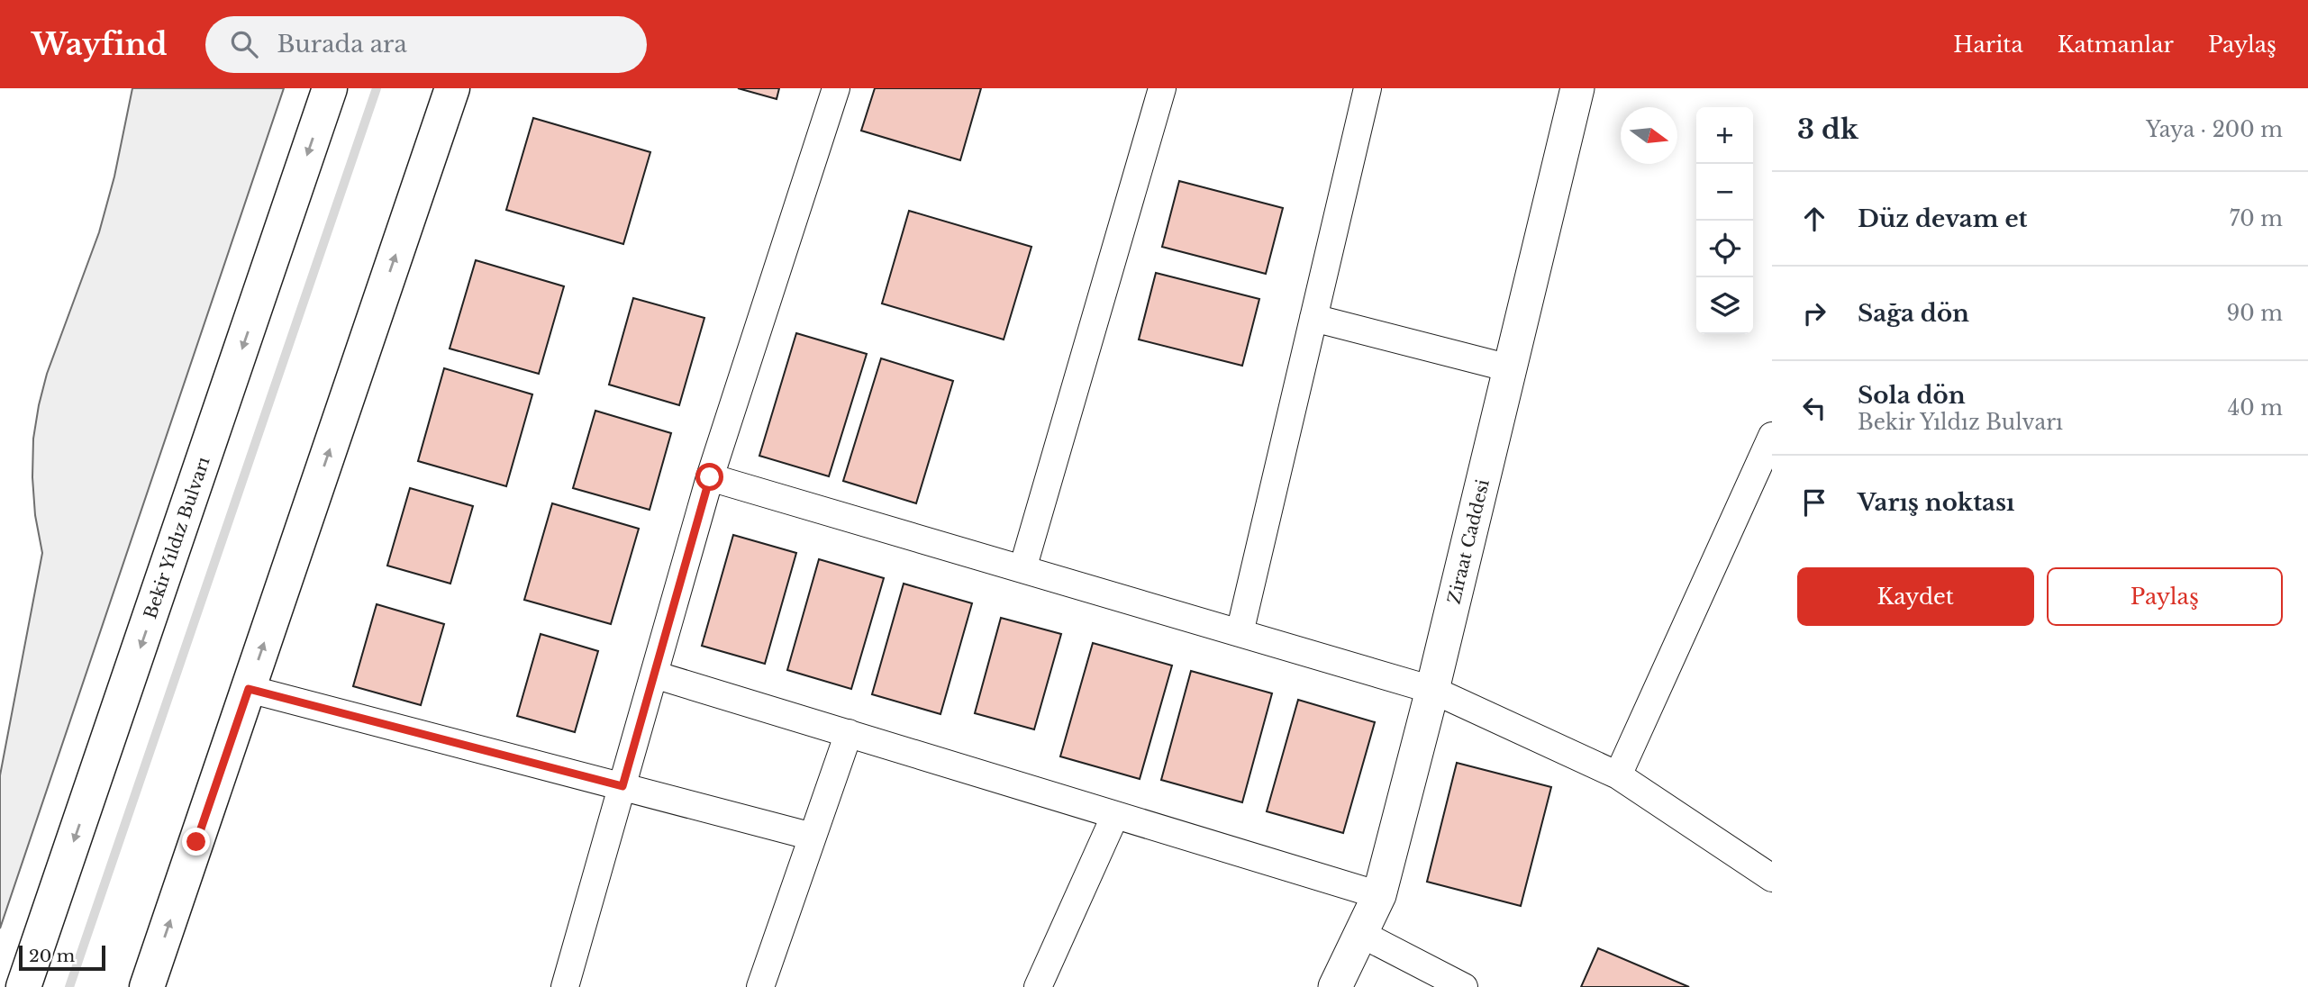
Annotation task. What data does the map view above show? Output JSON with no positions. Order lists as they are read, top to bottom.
{
  "streets": {
    "main road": ["Bekir Yıldız Bulvarı"],
    "street": ["Ziraat Caddesi"]
  },
  "scale_bar": "20 m",
  "north": "right",
  "page": {
    "header": "Wayfind",
    "search": "Burada ara",
    "nav": ["Harita", "Katmanlar", "Paylaş"],
    "heading": ["3 dk", "Yaya · 200 m"],
    "map_buttons": ["+", "−"],
    "list": [
      ["Düz devam et", "70 m"],
      ["Sağa dön", "90 m"],
      ["Sola dön", "Bekir Yıldız Bulvarı", "40 m"],
      "Varış noktası"
    ],
    "buttons": ["Kaydet", "Paylaş"],
    "scale": "20 m"
  }
}
